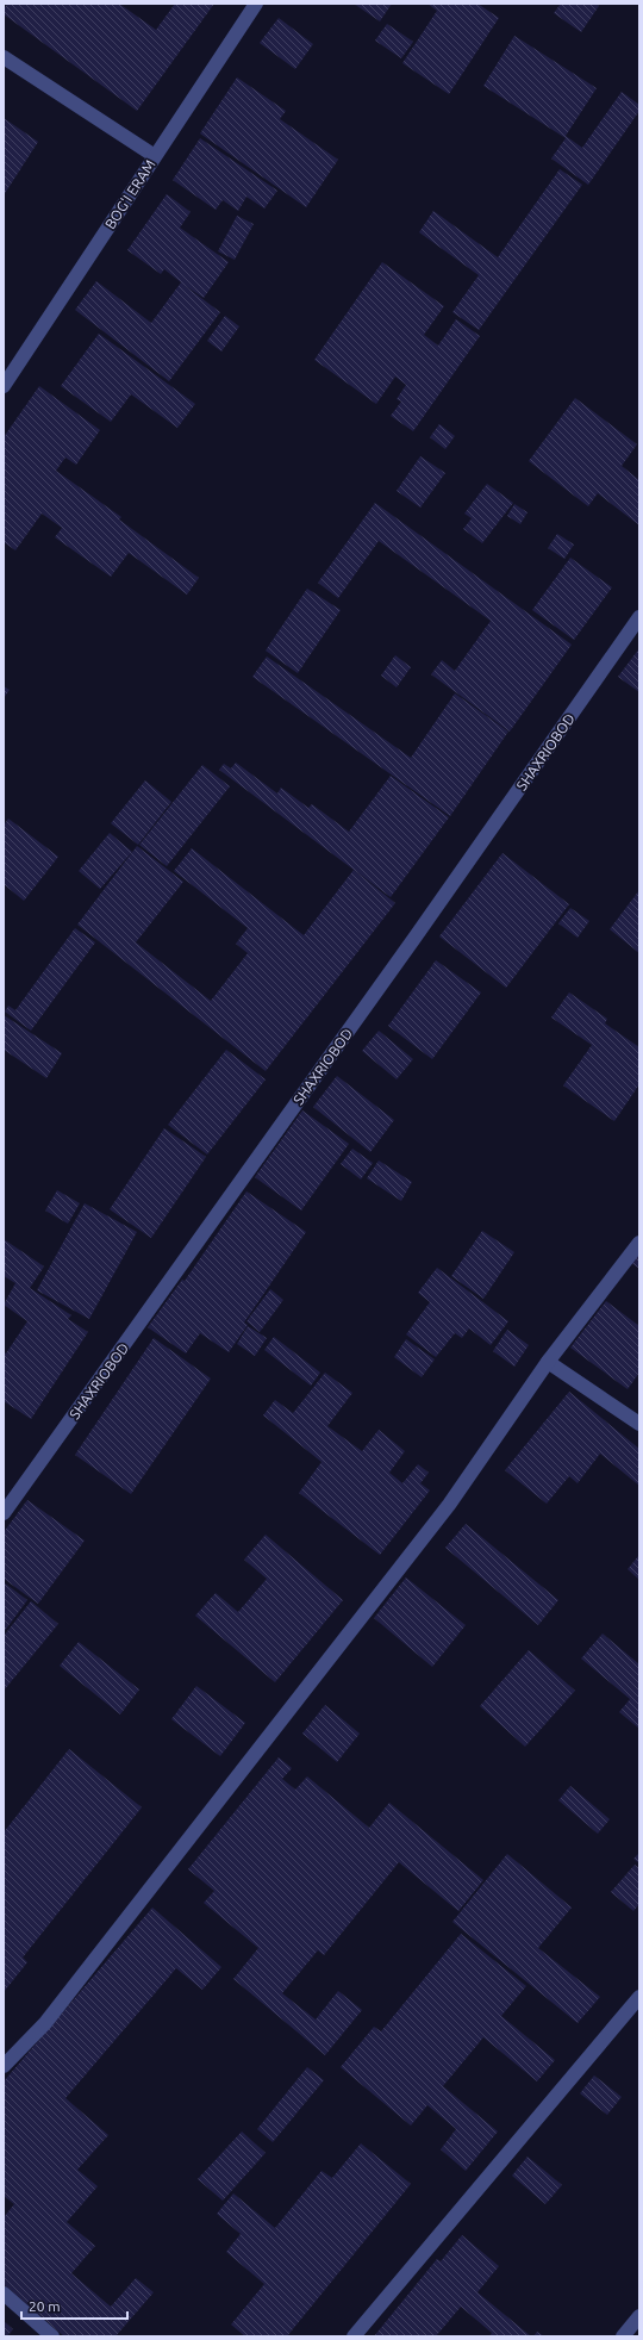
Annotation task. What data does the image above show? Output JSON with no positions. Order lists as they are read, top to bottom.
{
  "streets": {
    "street": ["BOG'I ERAM", "SHAXRIOBOD"]
  },
  "scale_bar": "20 m"
}
